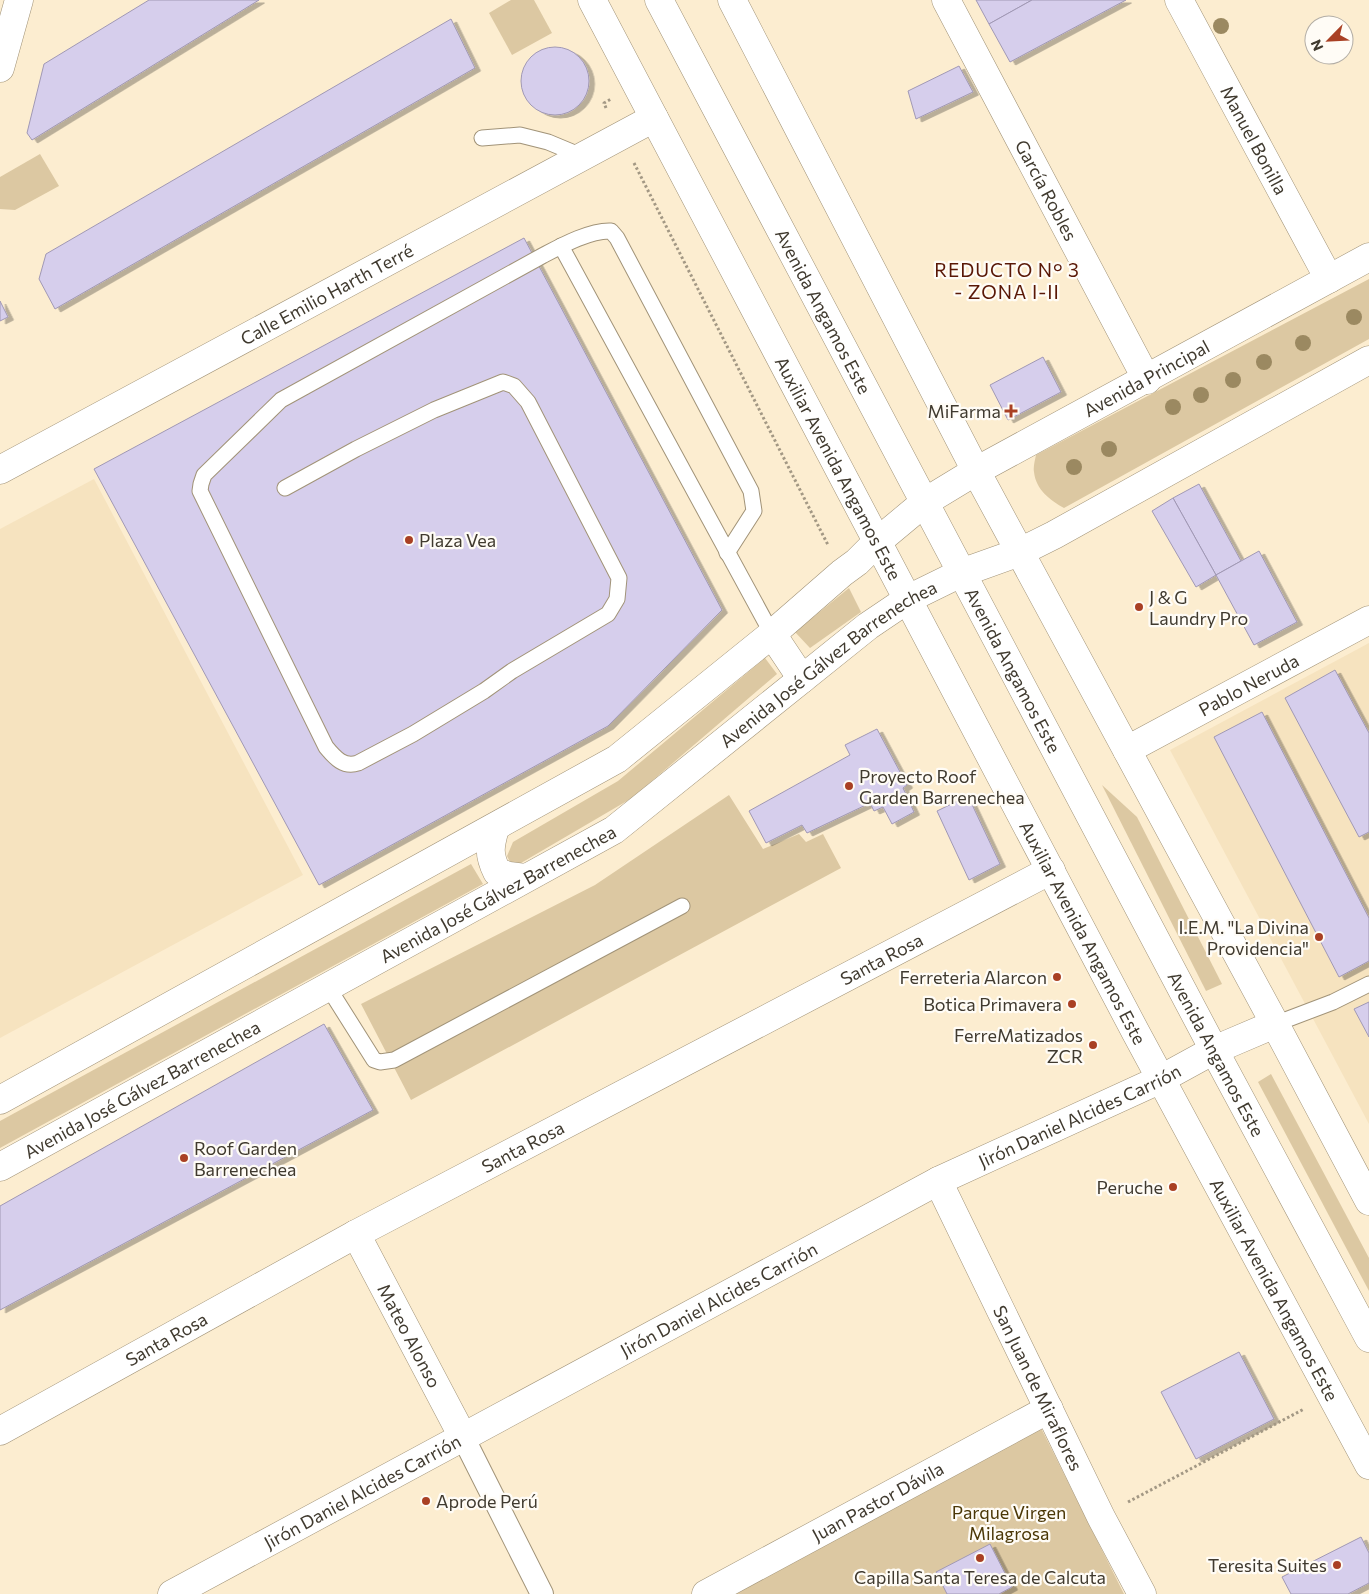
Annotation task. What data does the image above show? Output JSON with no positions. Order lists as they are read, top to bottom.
{
  "streets": {
    "street": [
      "Manuel Bonilla",
      "García Robles",
      "Calle Emilio Harth Terré",
      "Avenida Angamos Este",
      "Avenida Principal",
      "Auxiliar Avenida Angamos Este",
      "Avenida José Gálvez Barrenechea",
      "Pablo Neruda",
      "Santa Rosa",
      "Jirón Daniel Alcides Carrión",
      "Mateo Alonso",
      "San Juan de Miraflores",
      "Juan Pastor Dávila"
    ]
  },
  "crossings": [
    ["Manuel Bonilla", "Avenida Principal"],
    ["García Robles", "Avenida Principal"],
    ["Calle Emilio Harth Terré", "Auxiliar Avenida Angamos Este"],
    ["Avenida Angamos Este", "Avenida Principal"],
    ["Avenida Angamos Este", "Avenida José Gálvez Barrenechea"],
    ["Avenida Angamos Este", "Jirón Daniel Alcides Carrión"],
    ["Auxiliar Avenida Angamos Este", "Avenida José Gálvez Barrenechea"],
    ["Auxiliar Avenida Angamos Este", "Santa Rosa"],
    ["Auxiliar Avenida Angamos Este", "Jirón Daniel Alcides Carrión"],
    ["Santa Rosa", "Mateo Alonso"],
    ["Jirón Daniel Alcides Carrión", "Mateo Alonso"],
    ["Jirón Daniel Alcides Carrión", "San Juan de Miraflores"],
    ["San Juan de Miraflores", "Juan Pastor Dávila"]
  ],
  "districts": ["REDUCTO N° 3 - ZONA I-II"],
  "parks": ["Parque Virgen Milagrosa"],
  "places": {
    "health": ["MiFarma"],
    "other": [
      "Plaza Vea",
      "J & G Laundry Pro",
      "Proyecto Roof Garden Barrenechea",
      "I.E.M. \"La Divina Providencia\"",
      "Ferreteria Alarcon",
      "Botica Primavera",
      "FerreMatizados ZCR",
      "Roof Garden Barrenechea",
      "Peruche",
      "Aprode Perú",
      "Capilla Santa Teresa de Calcuta",
      "Teresita Suites"
    ]
  },
  "north": "bottom left"
}
